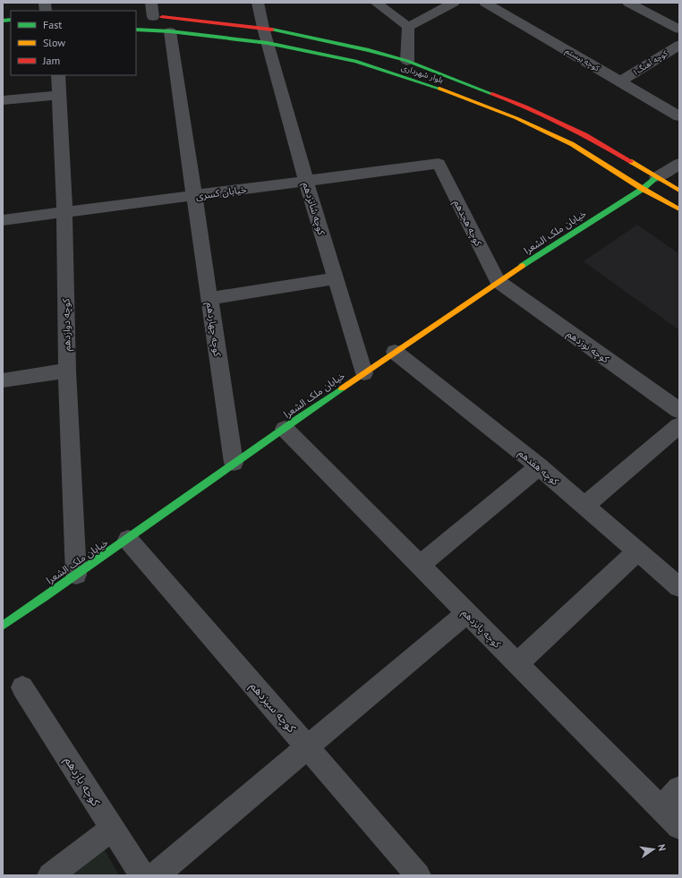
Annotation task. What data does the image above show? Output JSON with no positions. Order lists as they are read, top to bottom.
{
  "streets": {
    "main road": ["بلوار شهرداری", "خیابان ملک الشعرا"],
    "street": [
      "کوچه بیستم",
      "کوچه آهنگ۱",
      "خیابان کسری",
      "کوچه شانزدهم",
      "کوچه هجدهم",
      "کوچه دوازدهم",
      "کوچه چهاردهم",
      "کوچه نوزدهم",
      "کوچه هفدهم",
      "کوچه پانزدهم",
      "کوچه سیزدهم",
      "کوچه یازدهم"
    ]
  },
  "crossings": [
    ["کوچه بیستم", "کوچه آهنگ۱"],
    ["بلوار شهرداری", "کوچه شانزدهم"],
    ["بلوار شهرداری", "خیابان ملک الشعرا"],
    ["بلوار شهرداری", "کوچه چهاردهم"],
    ["خیابان کسری", "کوچه شانزدهم"],
    ["خیابان کسری", "کوچه هجدهم"],
    ["خیابان کسری", "کوچه دوازدهم"],
    ["خیابان کسری", "کوچه چهاردهم"],
    ["کوچه شانزدهم", "خیابان ملک الشعرا"],
    ["کوچه هجدهم", "خیابان ملک الشعرا"],
    ["کوچه هجدهم", "کوچه نوزدهم"],
    ["خیابان ملک الشعرا", "کوچه دوازدهم"],
    ["خیابان ملک الشعرا", "کوچه چهاردهم"],
    ["خیابان ملک الشعرا", "کوچه نوزدهم"],
    ["خیابان ملک الشعرا", "کوچه هفدهم"],
    ["خیابان ملک الشعرا", "کوچه پانزدهم"],
    ["خیابان ملک الشعرا", "کوچه سیزدهم"]
  ],
  "legend": ["Fast", "Slow", "Jam"],
  "north": "right"
}
